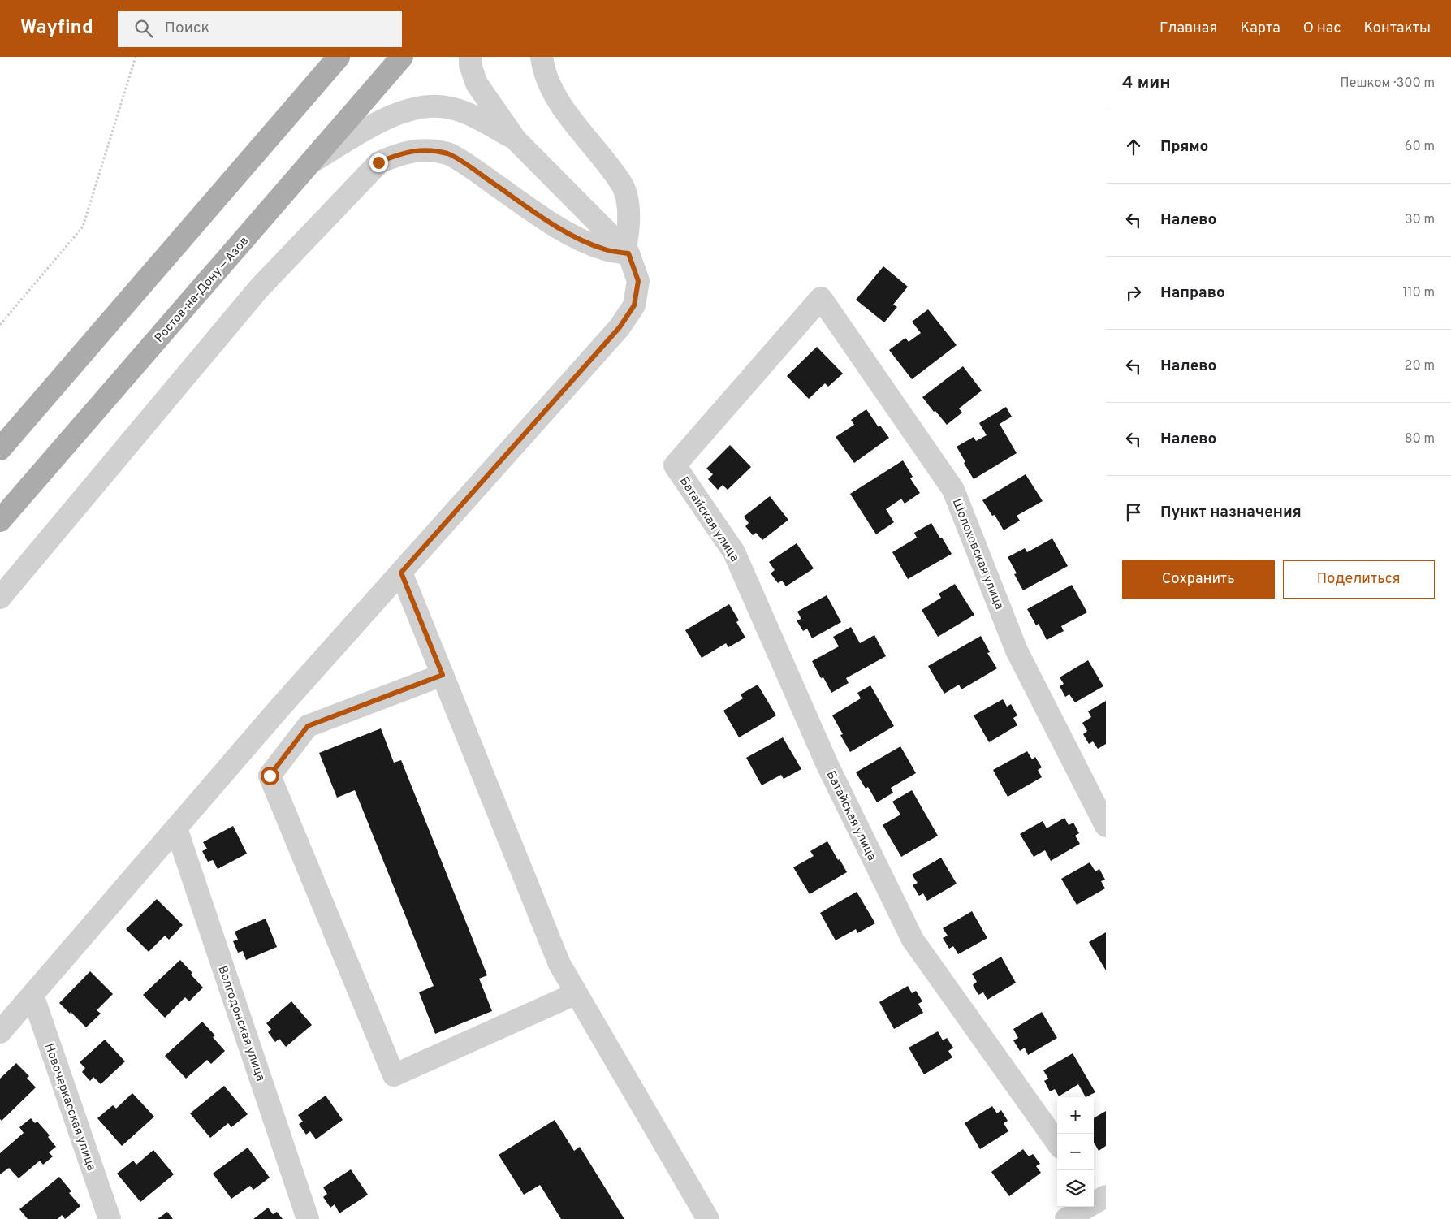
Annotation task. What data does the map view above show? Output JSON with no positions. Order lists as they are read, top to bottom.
{
  "streets": {
    "main road": ["Ростов-на-Дону — Азов"],
    "street": [
      "Батайская улица",
      "Шолоховская улица",
      "Волгодонская улица",
      "Новочеркасская улица"
    ]
  },
  "crossings": [
    ["Батайская улица", "Шолоховская улица"]
  ],
  "page": {
    "header": "Wayfind",
    "search": "Поиск",
    "nav": [
      "Главная",
      "Карта",
      "О нас",
      "Контакты"
    ],
    "heading": ["4 мин", "Пешком · 300 m"],
    "list": [
      ["Прямо", "60 m"],
      ["Налево", "30 m"],
      ["Направо", "110 m"],
      ["Налево", "20 m"],
      ["Налево", "80 m"],
      "Пункт назначения"
    ],
    "buttons": ["Сохранить", "Поделиться"],
    "map_buttons": ["+", "−"]
  }
}
